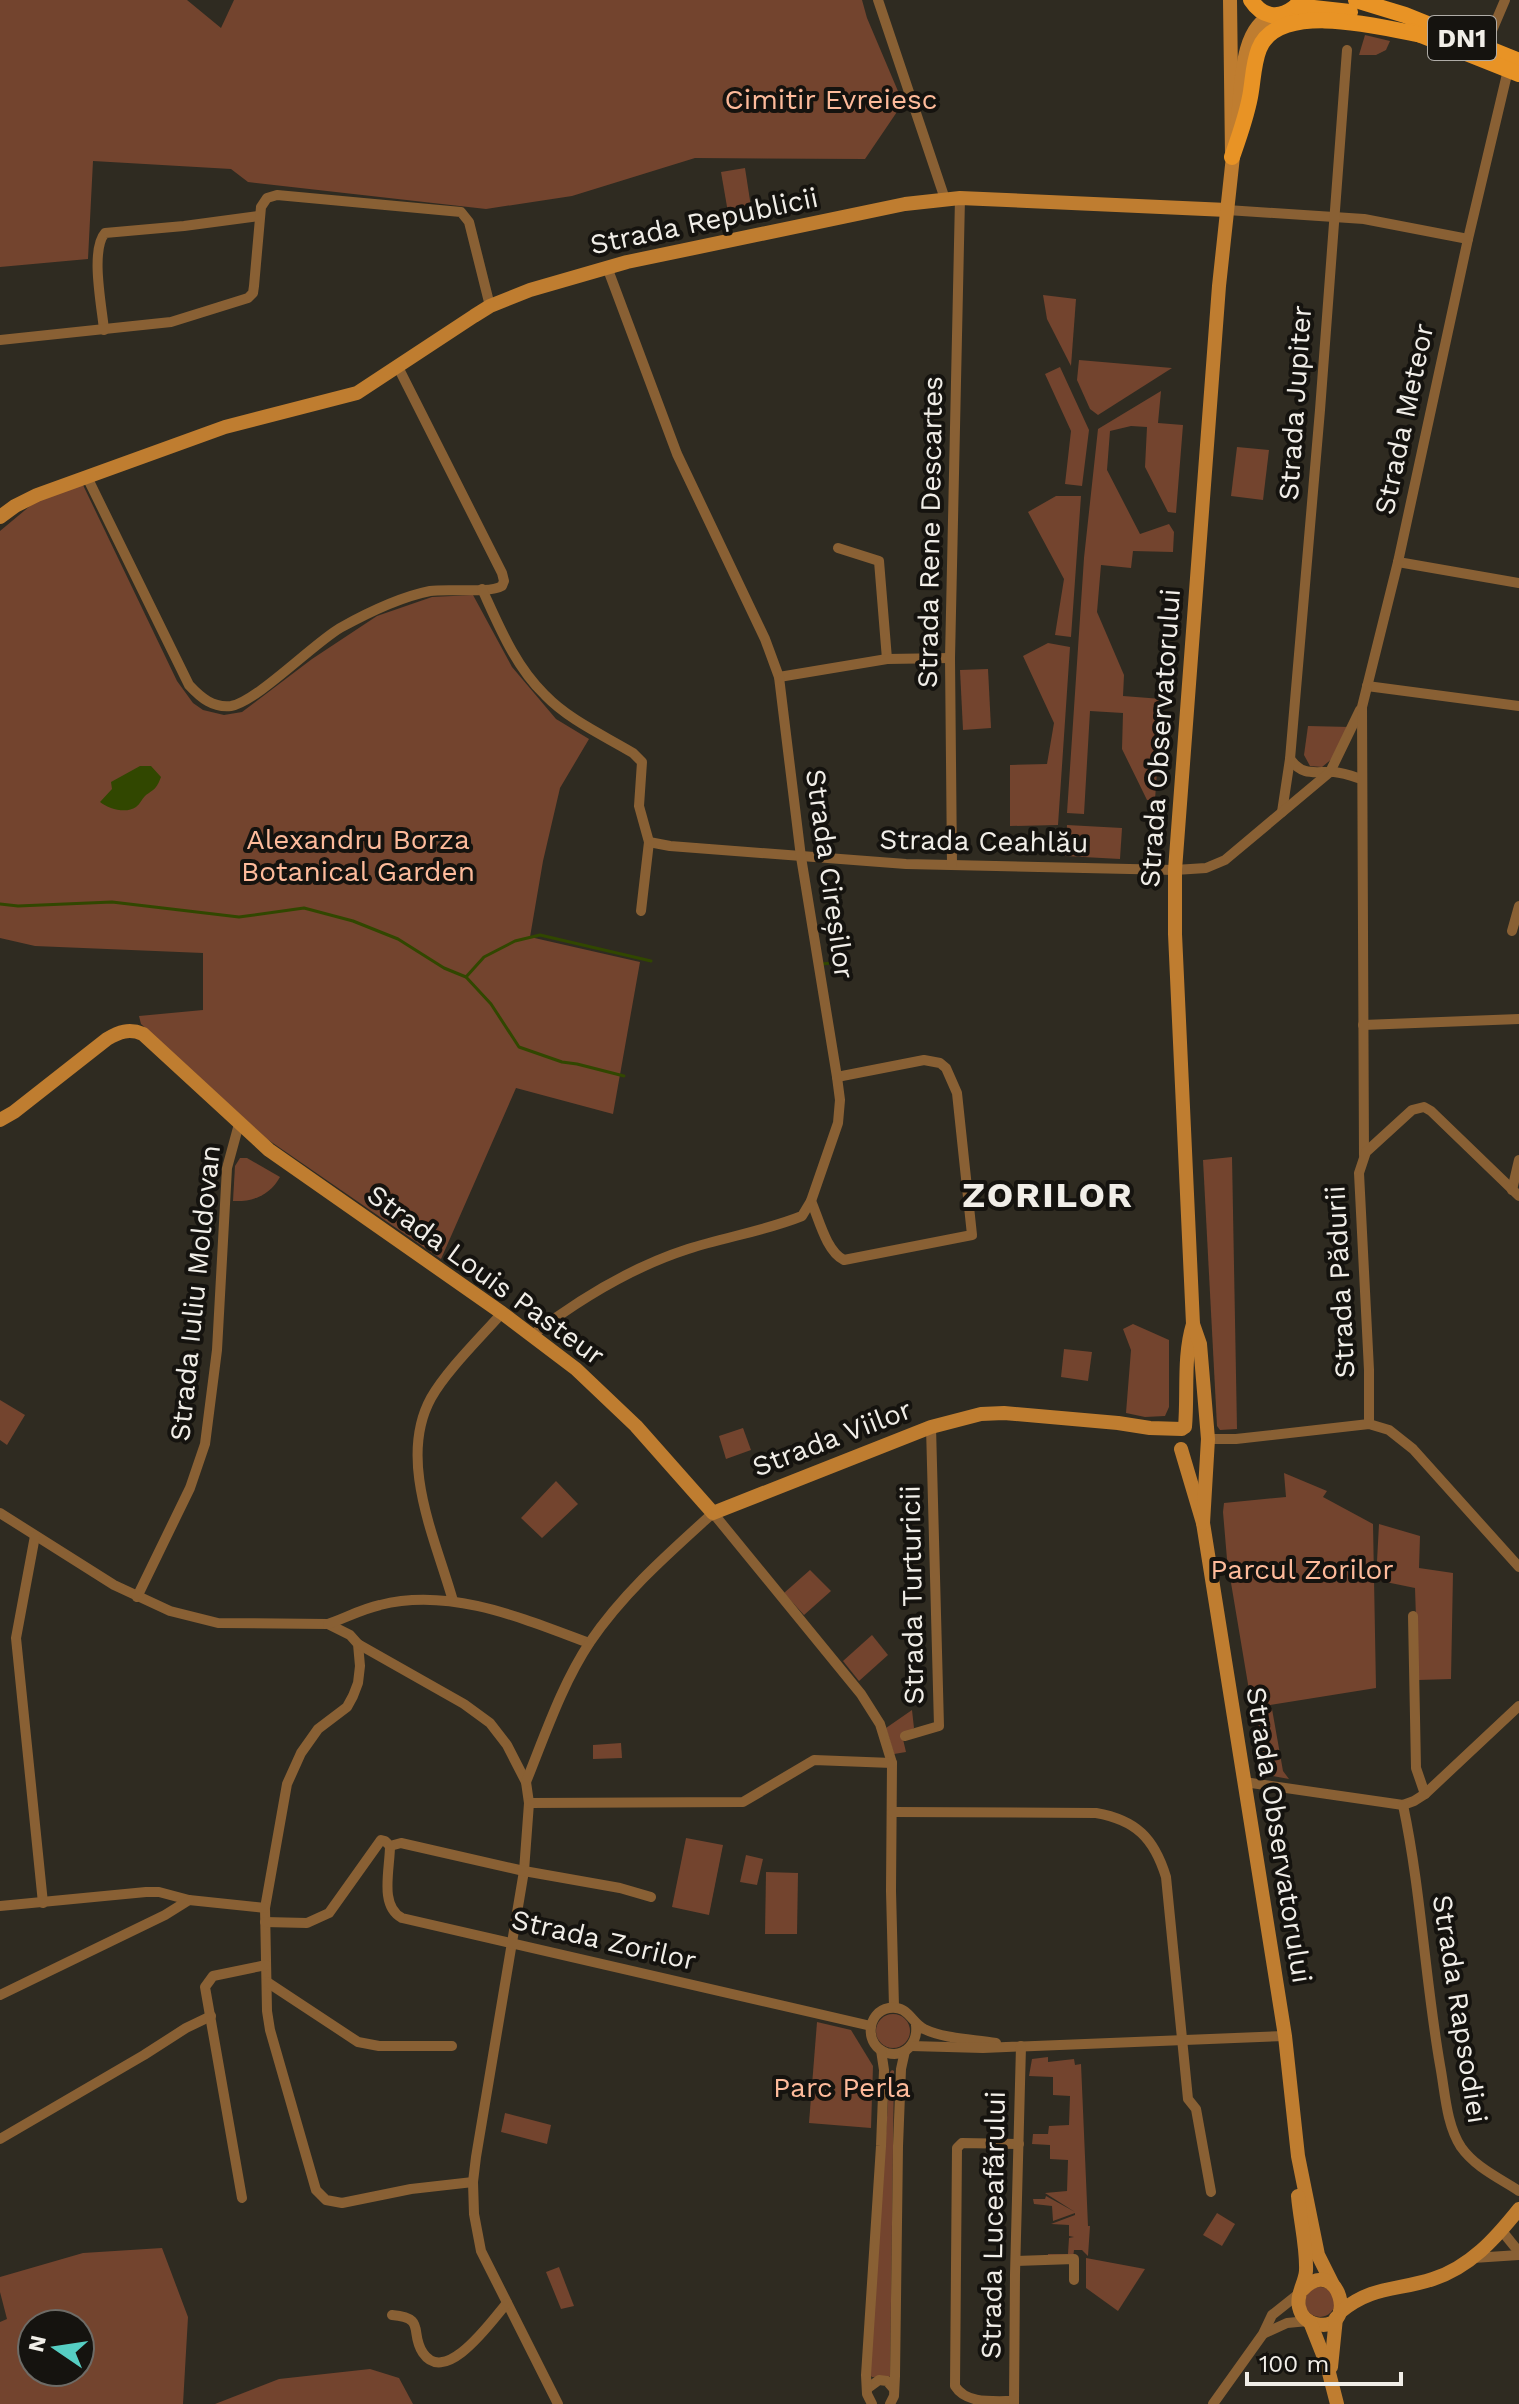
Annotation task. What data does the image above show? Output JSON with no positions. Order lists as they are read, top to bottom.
{
  "streets": {
    "main road": [
      "DN1",
      "Strada Republicii",
      "Strada Observatorului",
      "Strada Louis Pasteur",
      "Strada Viilor"
    ],
    "street": [
      "Strada Jupiter",
      "Strada Meteor",
      "Strada Rene Descartes",
      "Strada Ceahlău",
      "Strada Cireșilor",
      "Strada Pădurii",
      "Strada Iuliu Moldovan",
      "Strada Turturicii",
      "Strada Zorilor",
      "Strada Rapsodiei",
      "Strada Luceafărului"
    ]
  },
  "crossings": [
    ["DN1", "Strada Meteor"],
    ["DN1", "Strada Observatorului"],
    ["Strada Republicii", "Strada Jupiter"],
    ["Strada Republicii", "Strada Meteor"],
    ["Strada Republicii", "Strada Rene Descartes"],
    ["Strada Republicii", "Strada Observatorului"],
    ["Strada Republicii", "Strada Cireșilor"],
    ["Strada Meteor", "Strada Pădurii"],
    ["Strada Rene Descartes", "Strada Ceahlău"],
    ["Strada Observatorului", "Strada Ceahlău"],
    ["Strada Observatorului", "Strada Viilor"],
    ["Strada Ceahlău", "Strada Cireșilor"],
    ["Strada Louis Pasteur", "Strada Iuliu Moldovan"],
    ["Strada Louis Pasteur", "Strada Viilor"],
    ["Strada Louis Pasteur", "Strada Zorilor"],
    ["Strada Viilor", "Strada Turturicii"]
  ],
  "districts": ["ZORILOR"],
  "parks": [
    "Cimitir Evreiesc",
    "Alexandru Borza Botanical Garden",
    "Parcul Zorilor",
    "Parc Perla"
  ],
  "scale_bar": "100 m",
  "north": "left"
}
